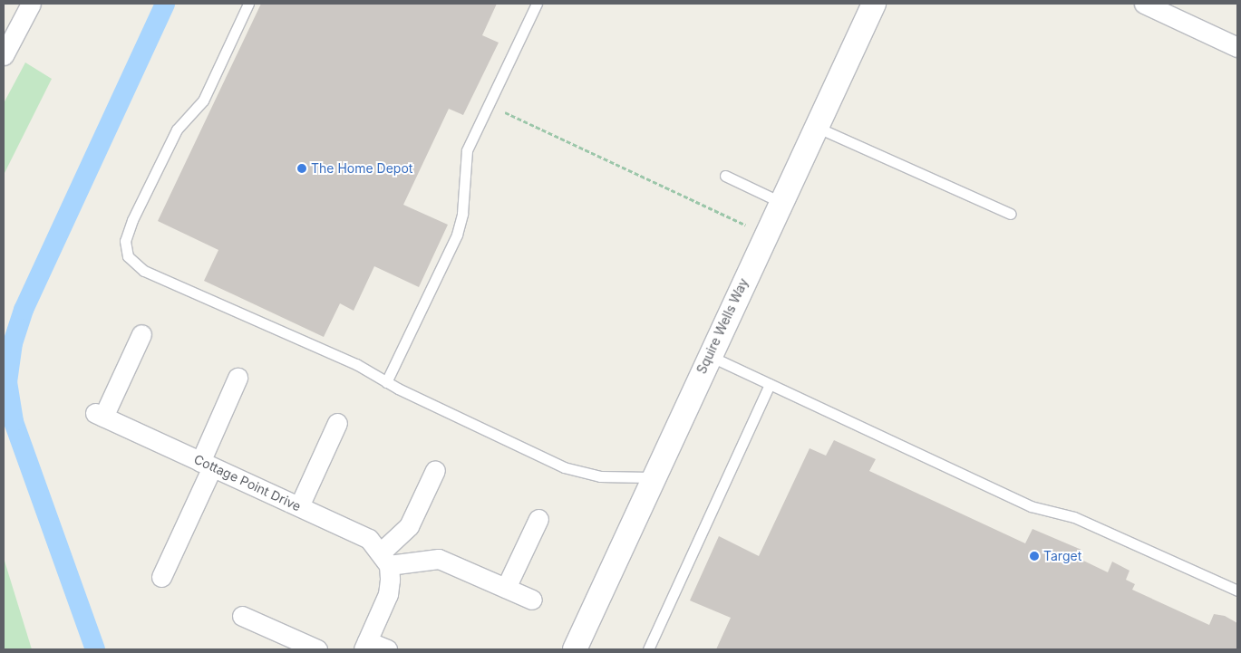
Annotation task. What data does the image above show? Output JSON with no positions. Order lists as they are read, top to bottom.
{
  "streets": {
    "street": ["Squire Wells Way", "Cottage Point Drive"]
  },
  "places": ["The Home Depot", "Target"]
}
